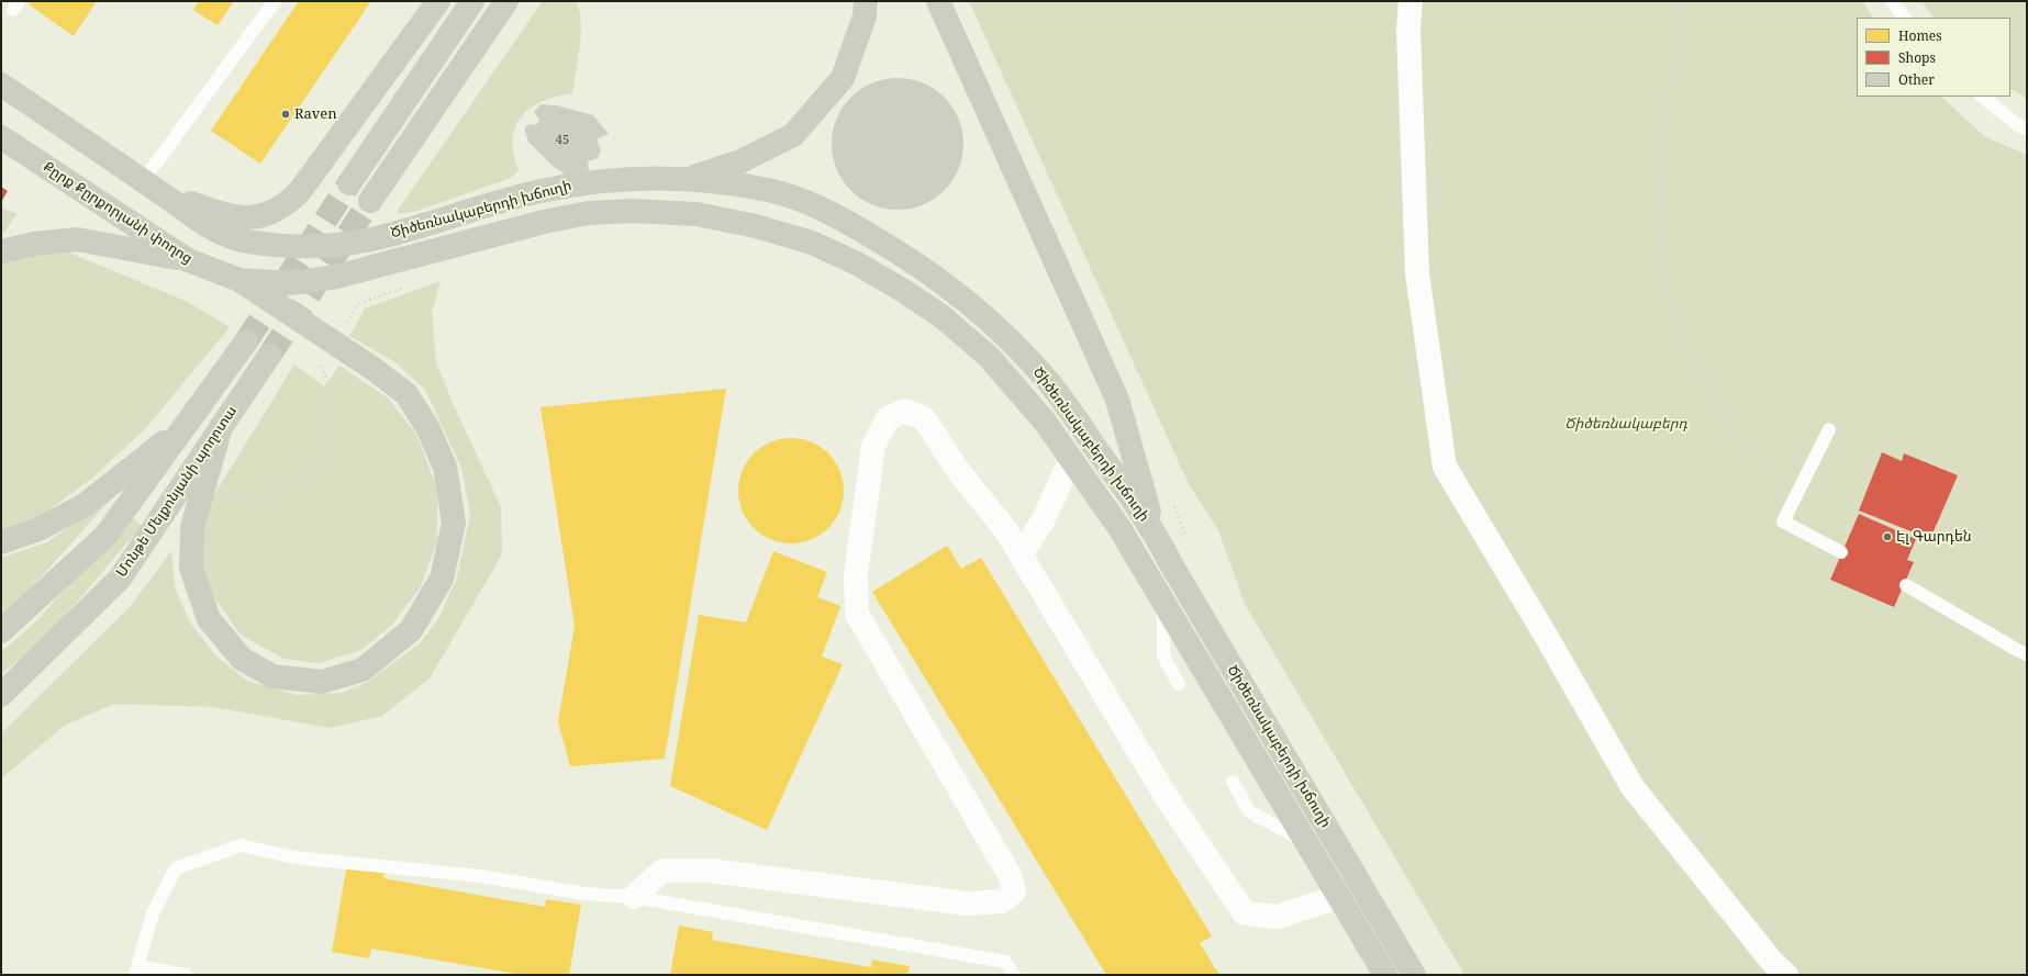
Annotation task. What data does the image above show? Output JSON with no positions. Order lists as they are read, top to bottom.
{
  "streets": {
    "main road": ["Ծիծեռնակաբերդի խճուղի", "Քըրք Քըրքորյանի փողոց", "Մոնթե Մելքոնյանի պողոտա"]
  },
  "crossings": [
    ["Ծիծեռնակաբերդի խճուղի", "Քըրք Քըրքորյանի փողոց"]
  ],
  "parks": ["Ծիծեռնակաբերդ"],
  "places": ["Raven", "Էլ Գարդեն"],
  "house_numbers": ["45"],
  "legend": ["Homes", "Shops", "Other"]
}
